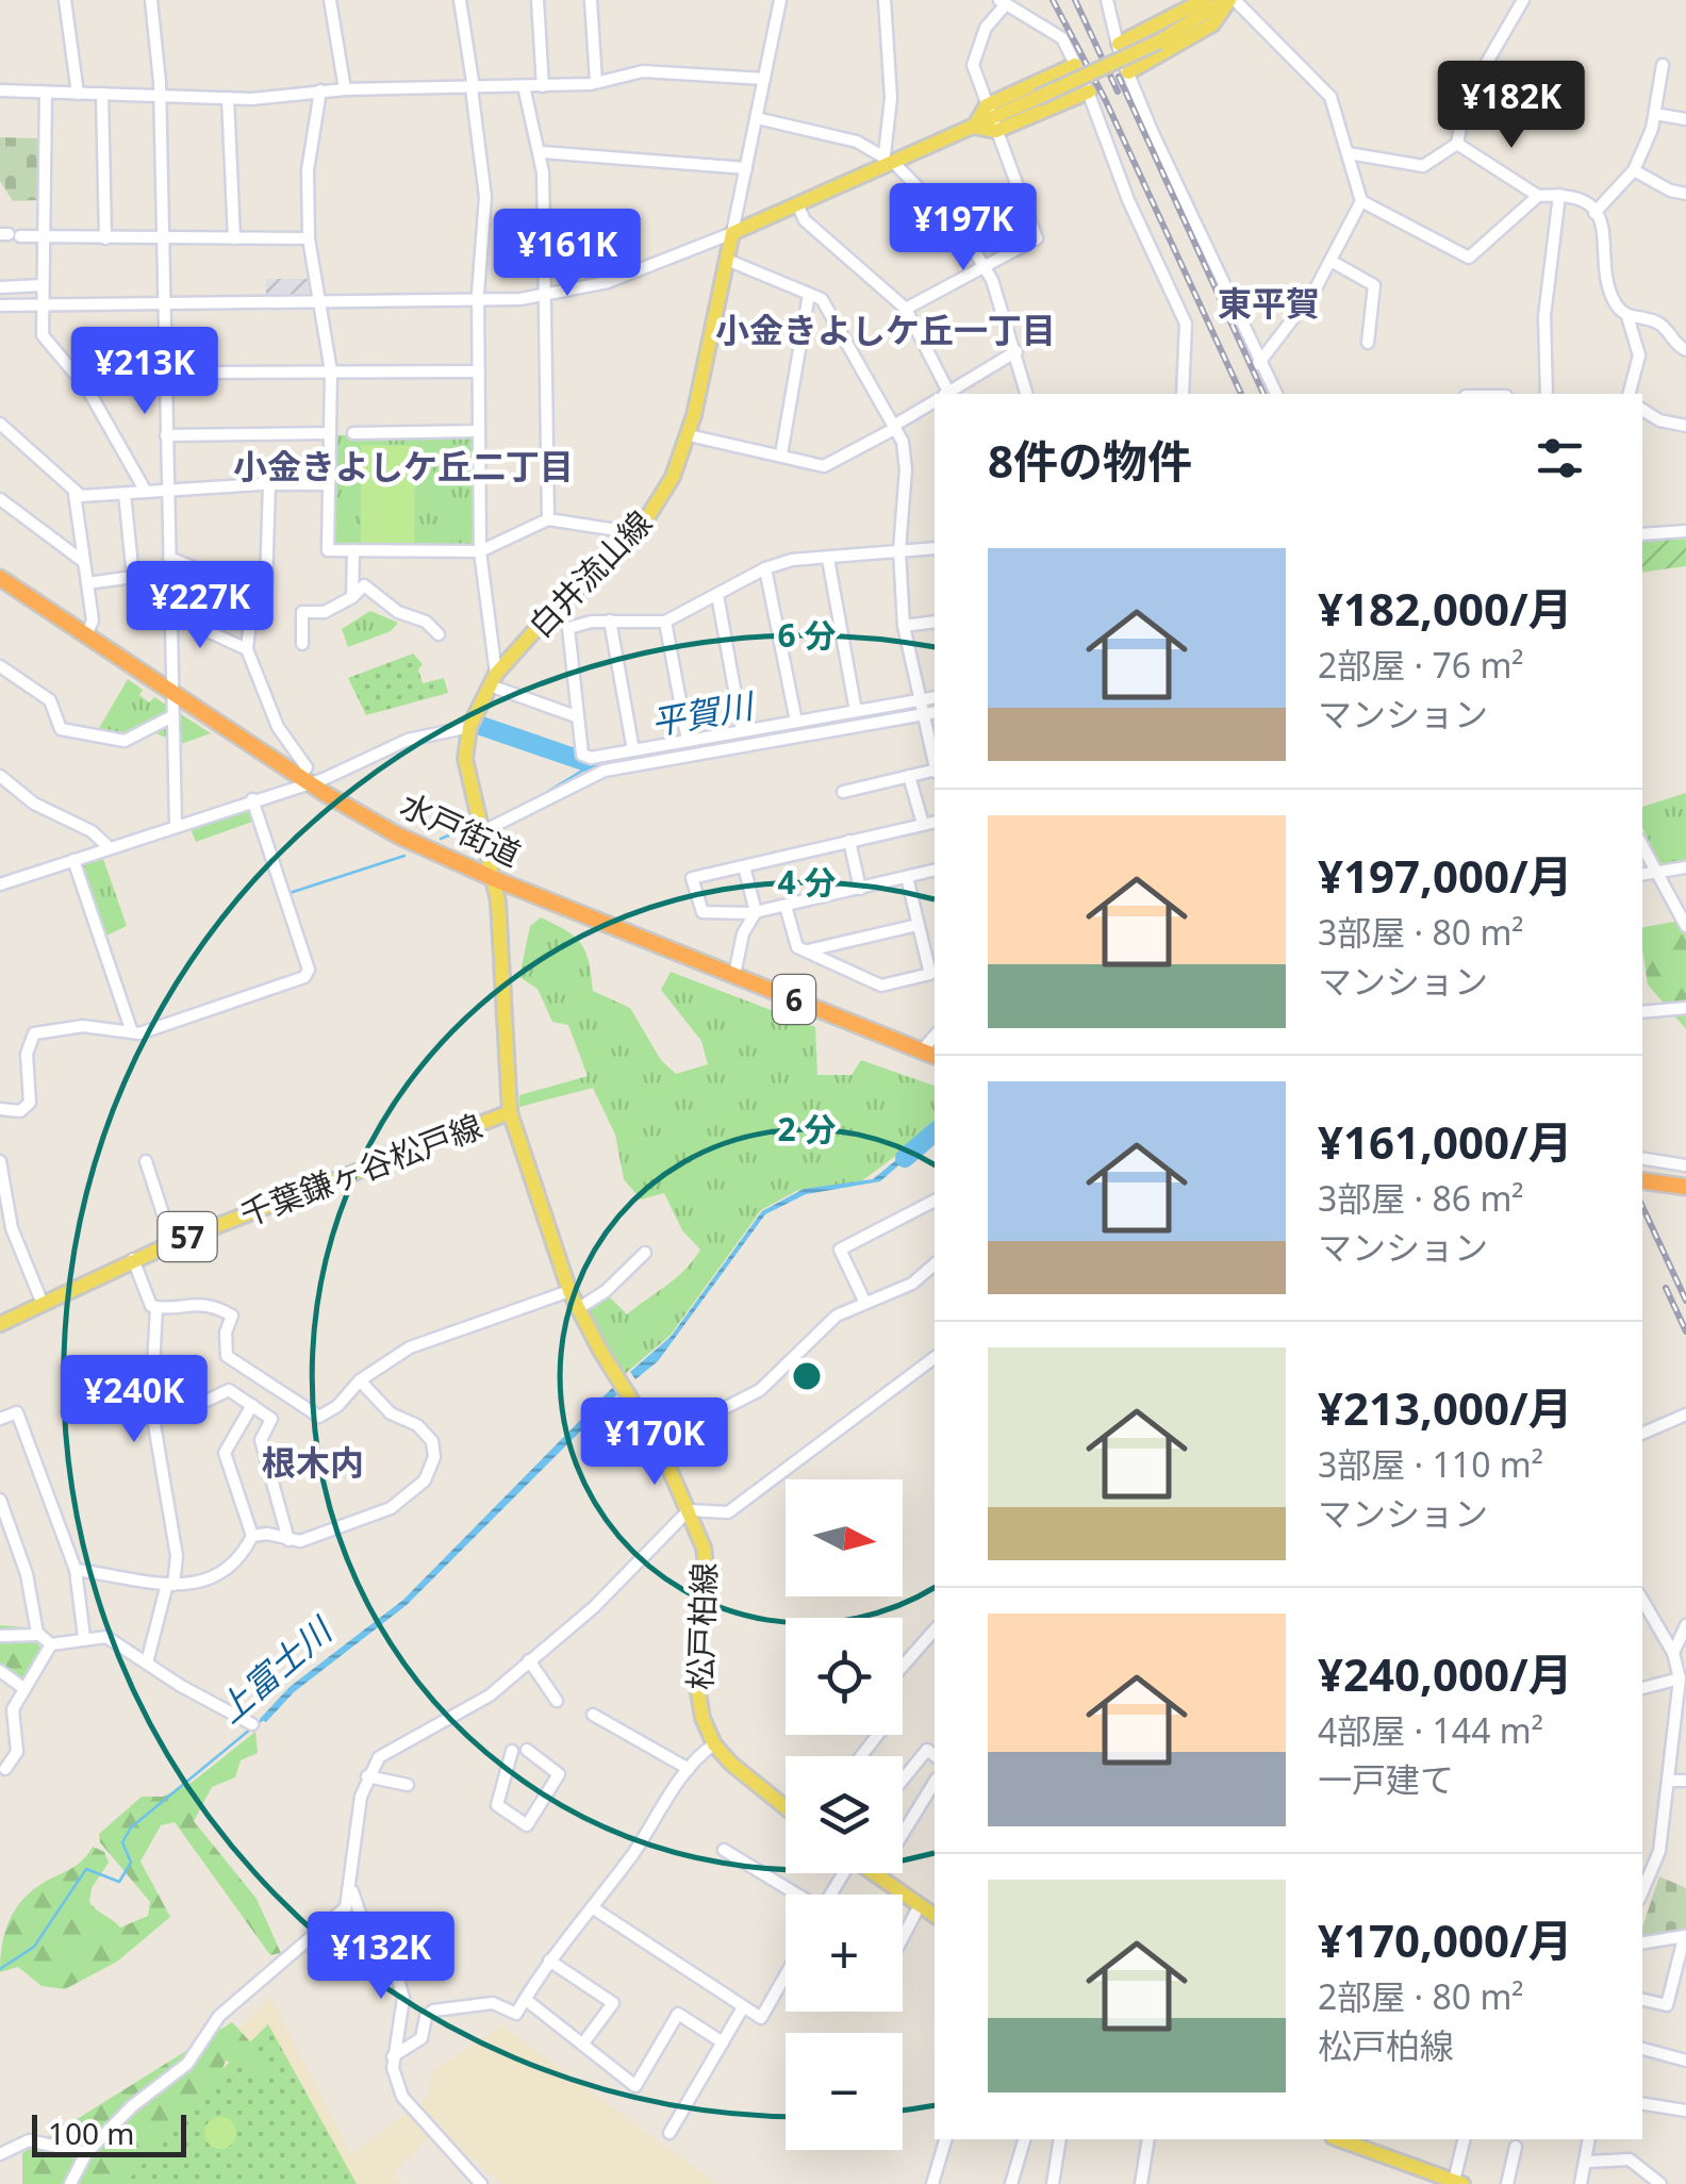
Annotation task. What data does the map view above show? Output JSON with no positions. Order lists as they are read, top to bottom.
{
  "streets": {
    "highway": ["水戸街道", "6"],
    "main road": [
      "白井流山線",
      "千葉鎌ヶ谷松戸線",
      "57",
      "松戸柏線"
    ]
  },
  "crossings": [
    ["白井流山線", "水戸街道"],
    ["白井流山線", "千葉鎌ヶ谷松戸線"],
    ["水戸街道", "千葉鎌ヶ谷松戸線"],
    ["千葉鎌ヶ谷松戸線", "松戸柏線"]
  ],
  "districts": [
    "東平賀",
    "小金きよしケ丘一丁目",
    "小金きよしケ丘二丁目",
    "根木内"
  ],
  "water": ["平賀川", "上富士川"],
  "scale_bar": "100 m",
  "north": "right",
  "page": {
    "price": [
      "¥182K",
      "¥197K",
      "¥161K",
      "¥213K",
      "¥227K",
      "¥240K",
      "¥170K",
      "¥132K"
    ],
    "heading": "8件の物件",
    "list": [
      {
        "name": "¥182,000/月",
        "note": "2部屋 · 76 m² · マンション"
      },
      {
        "name": "¥197,000/月",
        "note": "3部屋 · 80 m² · マンション"
      },
      {
        "name": "¥161,000/月",
        "note": "3部屋 · 86 m² · マンション"
      },
      {
        "name": "¥213,000/月",
        "note": "3部屋 · 110 m² · マンション"
      },
      {
        "name": "¥240,000/月",
        "note": "4部屋 · 144 m² · 一戸建て"
      },
      {
        "name": "¥170,000/月",
        "note": "2部屋 · 80 m² · 松戸柏線"
      }
    ],
    "map_buttons": ["+", "−"],
    "scale": "100 m"
  },
  "rings": ["6 分", "4 分", "2 分"]
}
